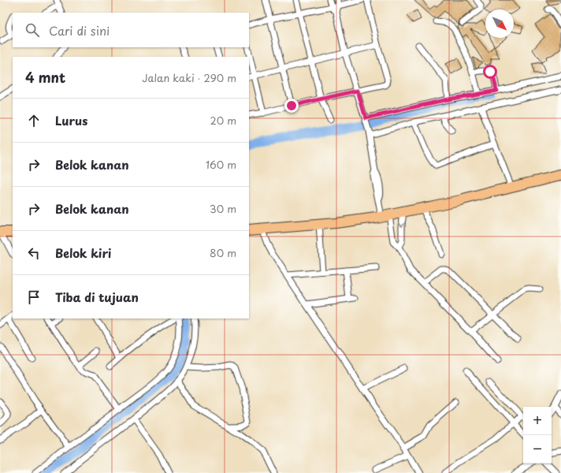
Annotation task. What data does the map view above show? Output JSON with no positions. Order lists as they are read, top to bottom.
{
  "north": "bottom right",
  "page": {
    "search": "Cari di sini",
    "heading": ["4 mnt", "Jalan kaki · 290 m"],
    "list": [
      ["Lurus", "20 m"],
      ["Belok kanan", "160 m"],
      ["Belok kanan", "30 m"],
      ["Belok kiri", "80 m"],
      "Tiba di tujuan"
    ],
    "map_buttons": ["+", "−"]
  }
}
